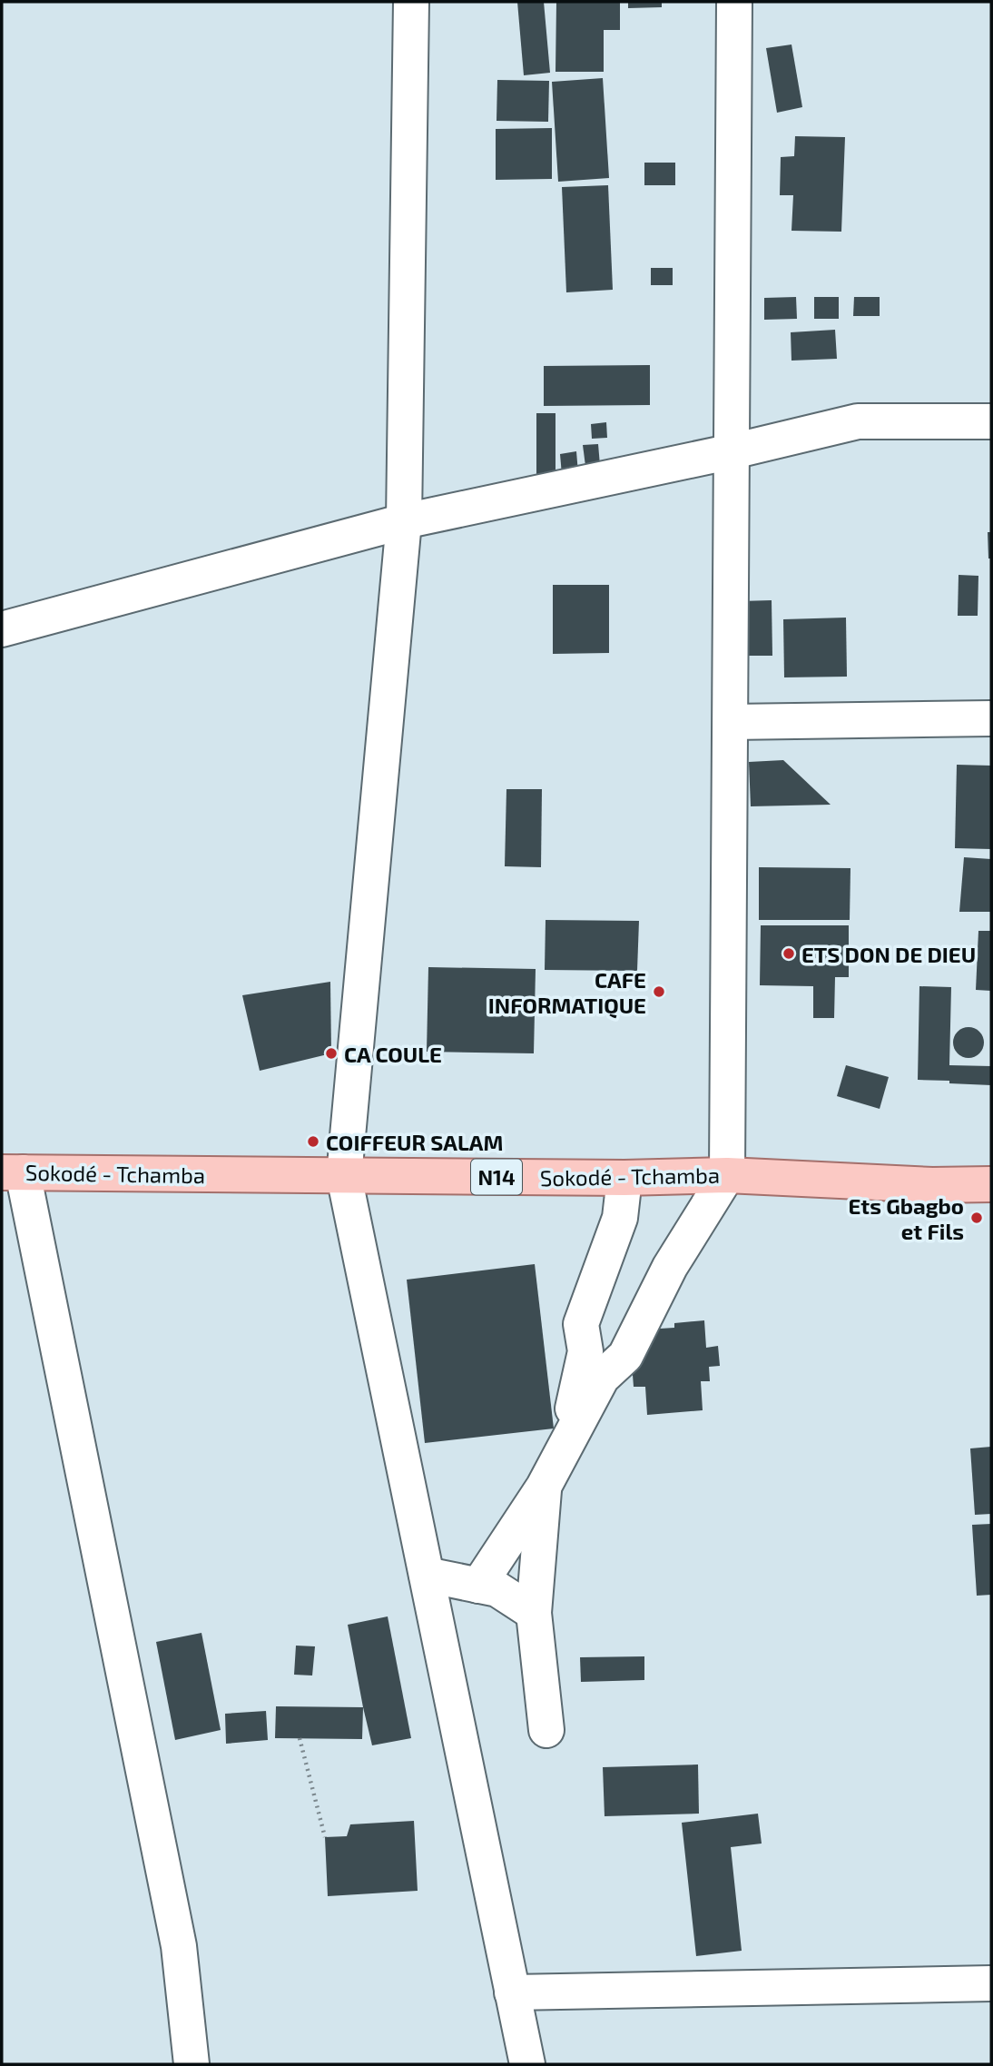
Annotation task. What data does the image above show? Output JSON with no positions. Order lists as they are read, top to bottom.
{
  "streets": {
    "main road": ["Sokodé - Tchamba", "N14"]
  },
  "places": [
    "ETS DON DE DIEU",
    "CAFE INFORMATIQUE",
    "CA COULE",
    "COIFFEUR SALAM",
    "Ets Gbagbo et Fils"
  ]
}
